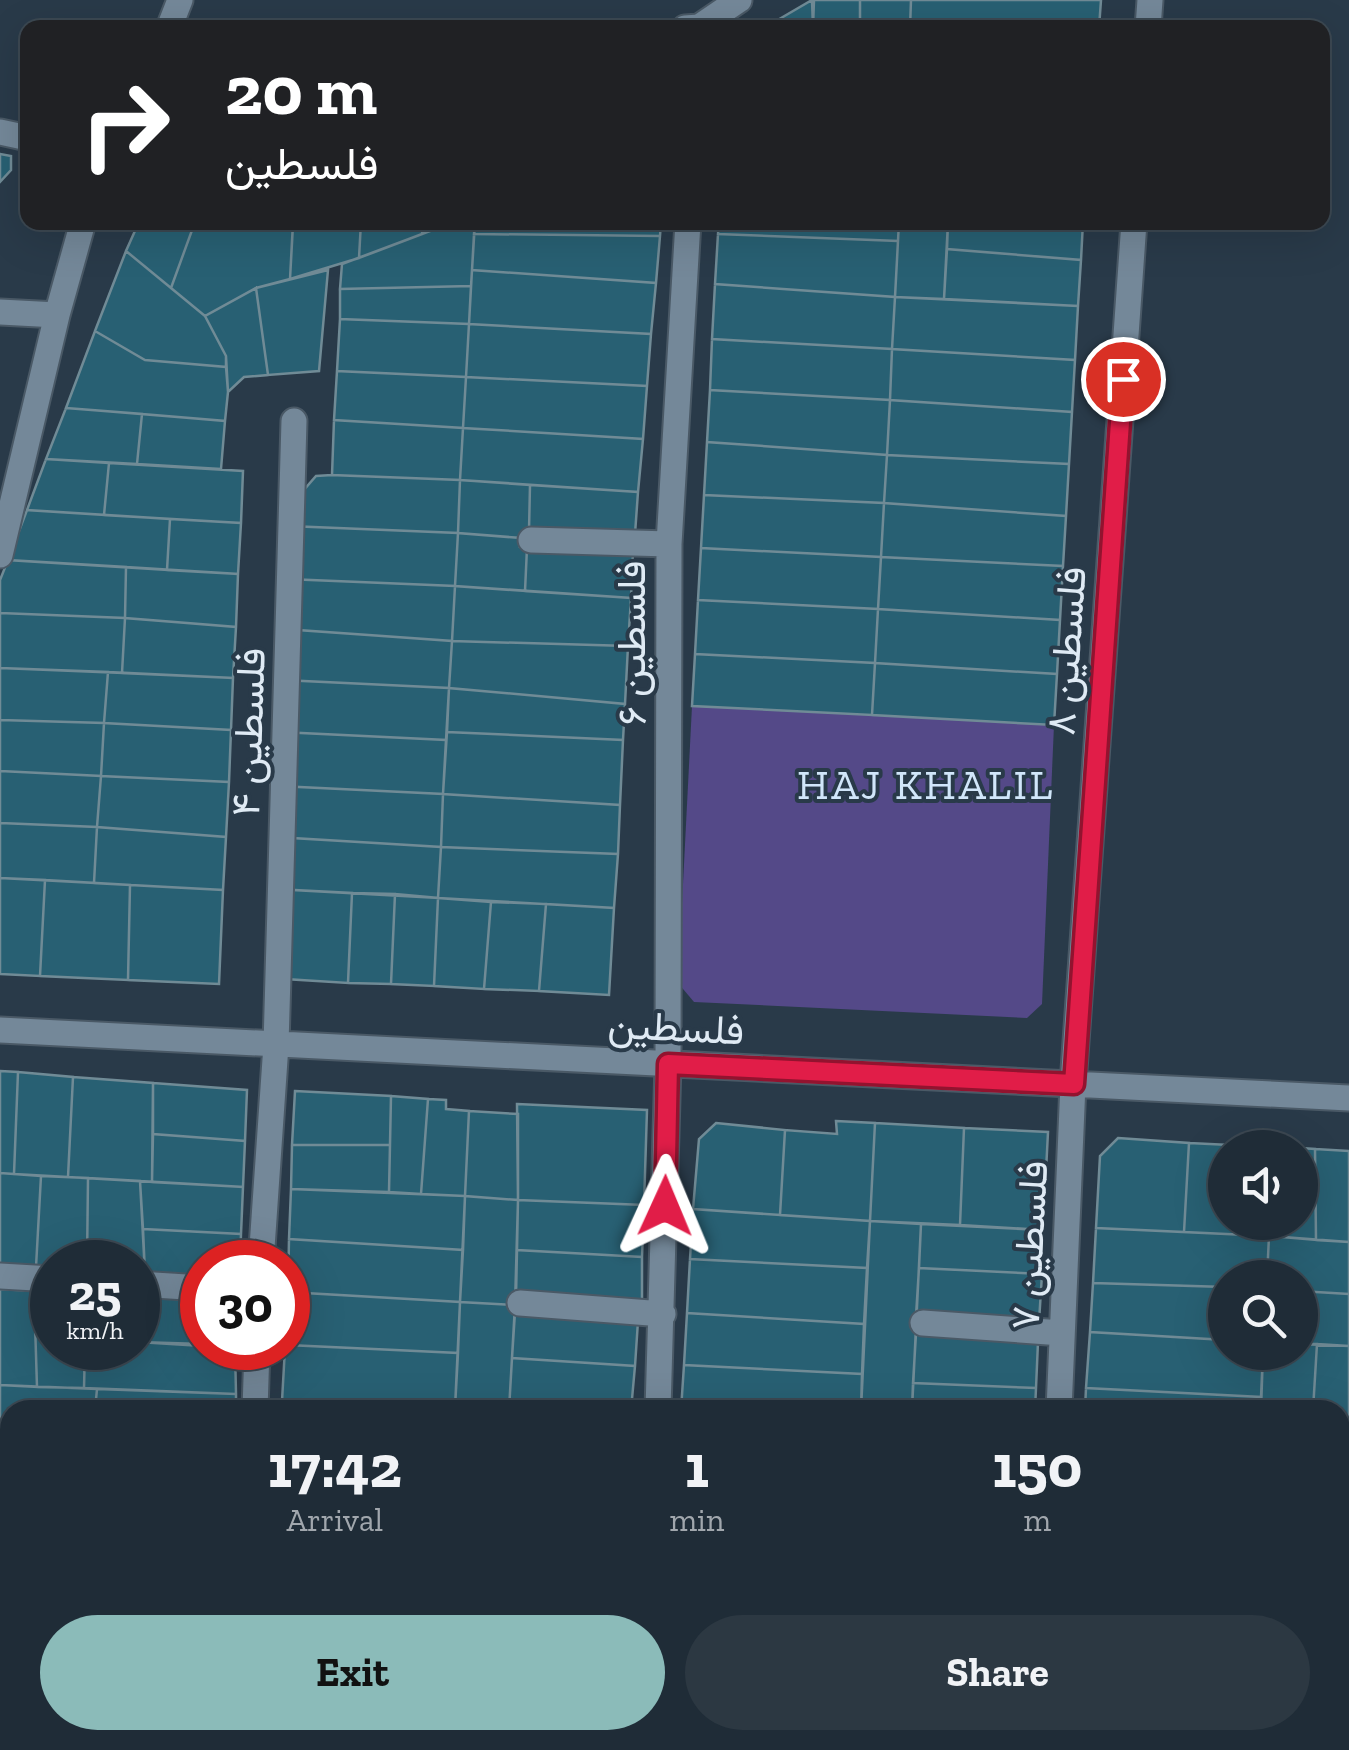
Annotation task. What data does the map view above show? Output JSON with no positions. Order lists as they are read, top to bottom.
{
  "streets": {
    "street": [
      "فلسطین ۶",
      "فلسطین ۸",
      "فلسطین ۴",
      "فلسطین",
      "فلسطین ۷"
    ]
  },
  "crossings": [
    ["فلسطین ۶", "فلسطین"],
    ["فلسطین ۸", "فلسطین"],
    ["فلسطین ۸", "فلسطین ۷"],
    ["فلسطین ۴", "فلسطین"],
    ["فلسطین", "فلسطین ۷"]
  ],
  "districts": ["HAJ KHALIL"],
  "page": {
    "turn": ["20 m", "فلسطین"],
    "speed": "25 km/h",
    "limit": "30",
    "eta": [
      "17:42",
      "Arrival",
      "1",
      "min",
      "150",
      "m"
    ],
    "buttons": ["Exit", "Share"]
  }
}
